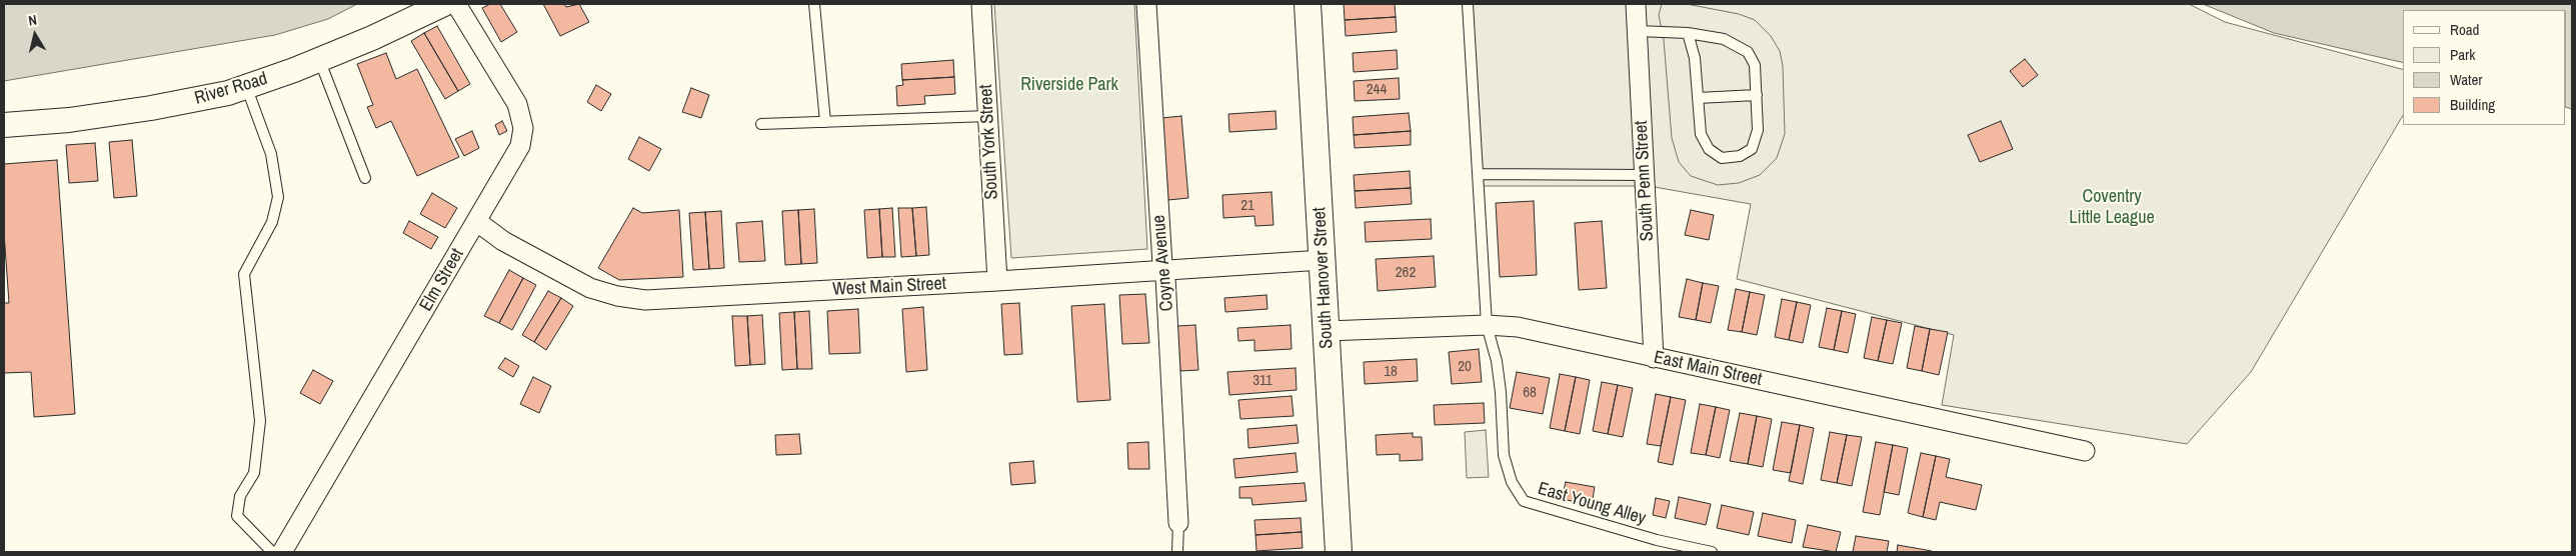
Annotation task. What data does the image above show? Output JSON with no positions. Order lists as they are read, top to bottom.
{
  "streets": {
    "main road": ["South Hanover Street"],
    "street": [
      "River Road",
      "South York Street",
      "South Penn Street",
      "Coyne Avenue",
      "Elm Street",
      "West Main Street",
      "East Main Street"
    ],
    "lane": ["East Young Alley"]
  },
  "crossings": [
    ["South York Street", "West Main Street"],
    ["South Penn Street", "East Main Street"],
    ["Coyne Avenue", "West Main Street"],
    ["South Hanover Street", "West Main Street"],
    ["South Hanover Street", "East Main Street"],
    ["Elm Street", "West Main Street"],
    ["East Main Street", "East Young Alley"]
  ],
  "parks": ["Riverside Park", "Coventry Little League"],
  "house_numbers": [
    "244",
    "21",
    "262",
    "20",
    "18",
    "311",
    "68"
  ],
  "legend": [
    "Road",
    "Park",
    "Water",
    "Building"
  ],
  "north": "top"
}
